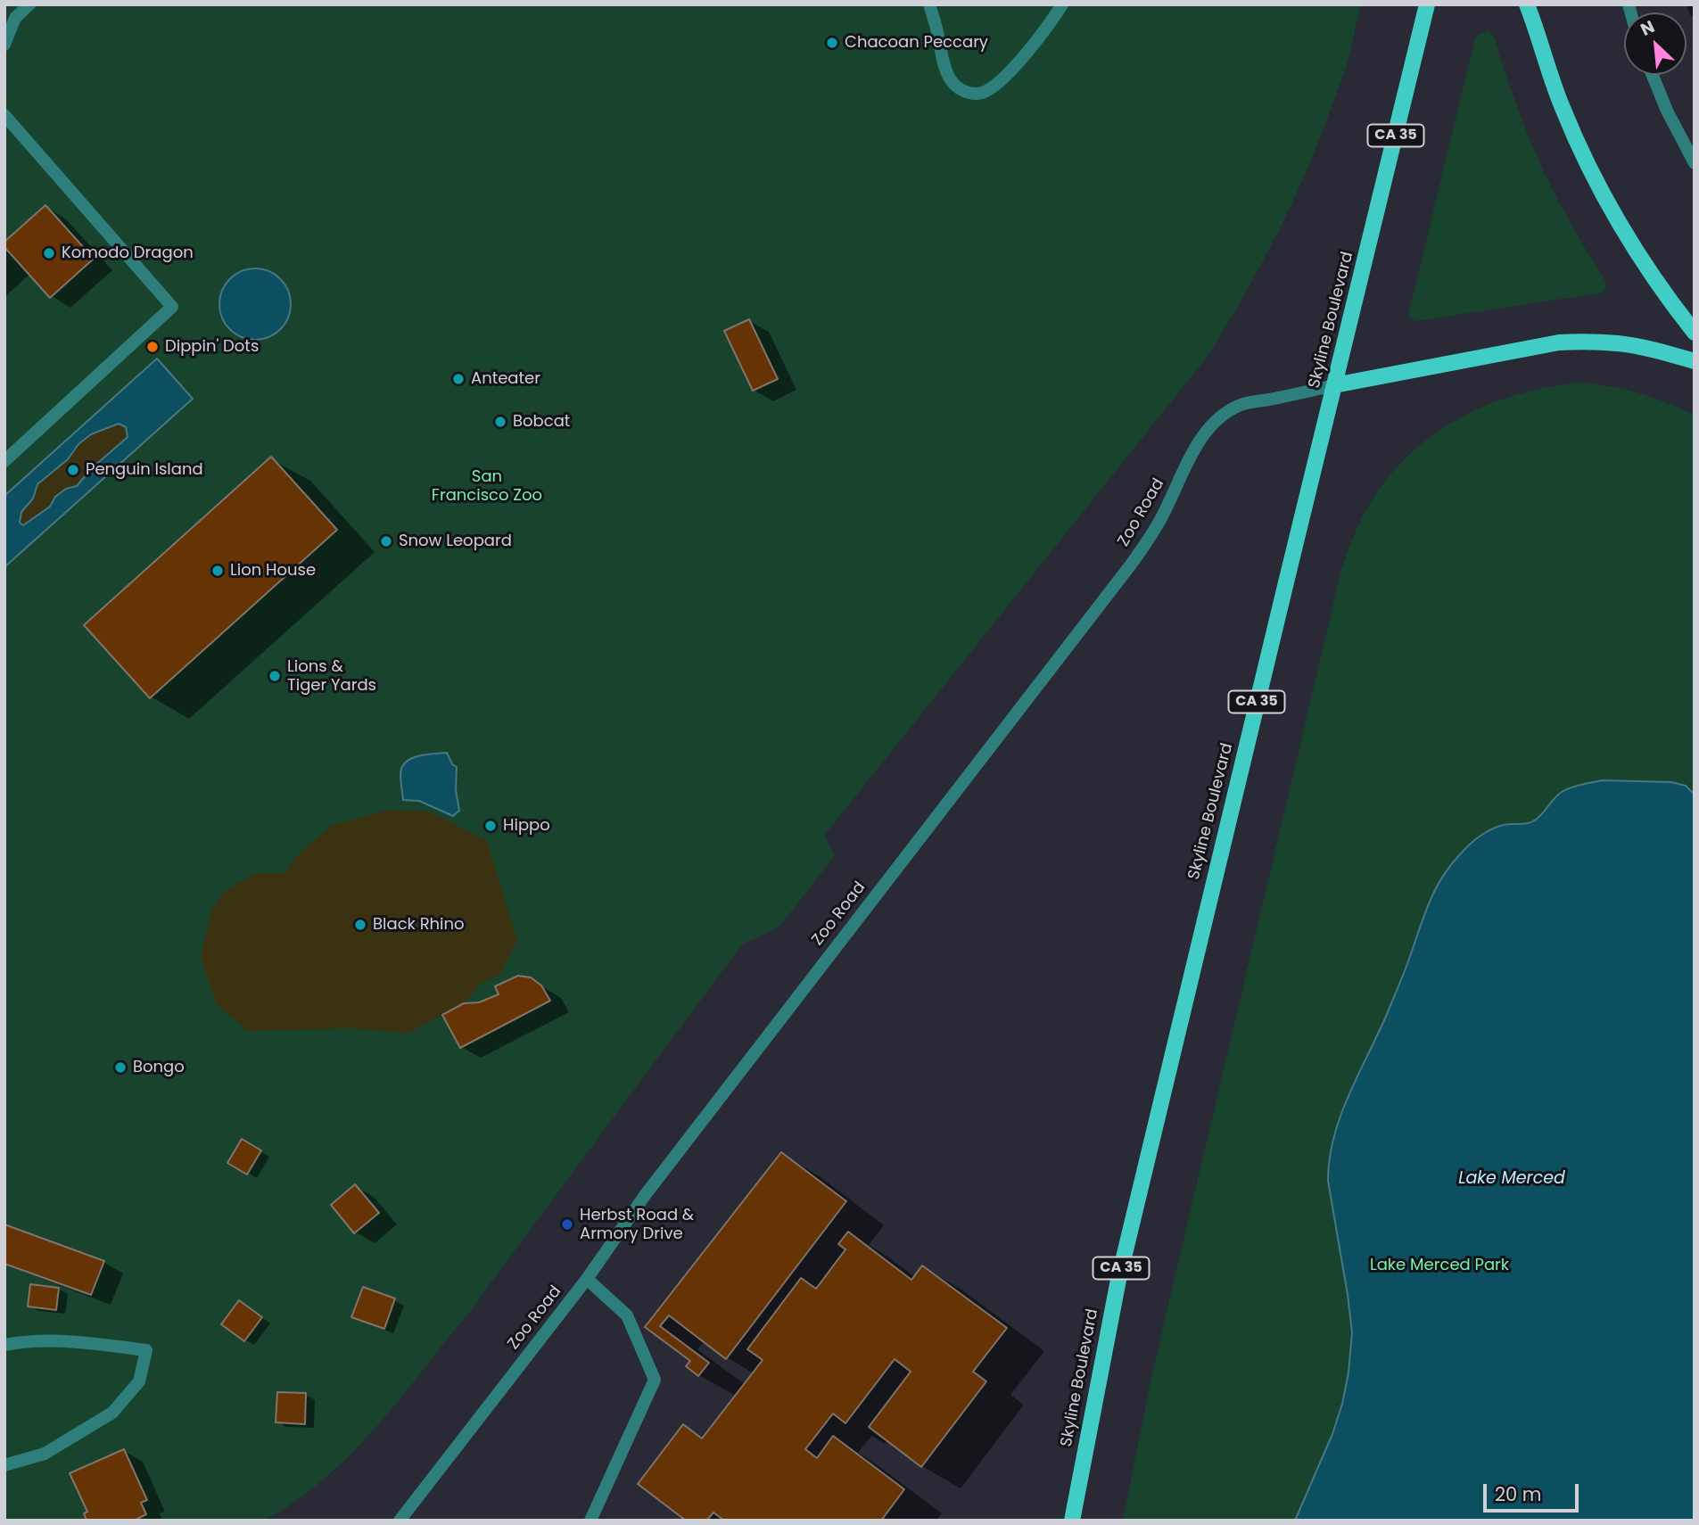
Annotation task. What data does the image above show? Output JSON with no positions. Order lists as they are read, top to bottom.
{
  "streets": {
    "main road": ["CA 35", "Skyline Boulevard"],
    "street": ["Zoo Road"]
  },
  "crossings": [
    ["Skyline Boulevard", "Zoo Road"]
  ],
  "water": ["Lake Merced"],
  "parks": ["San Francisco Zoo", "Lake Merced Park"],
  "places": [
    "Chacoan Peccary",
    "Komodo Dragon",
    "Dippin' Dots",
    "Anteater",
    "Bobcat",
    "Penguin Island",
    "Snow Leopard",
    "Lion House",
    "Lions & Tiger Yards",
    "Hippo",
    "Black Rhino",
    "Bongo",
    "Herbst Road & Armory Drive"
  ],
  "scale_bar": "20 m",
  "north": "top left"
}
